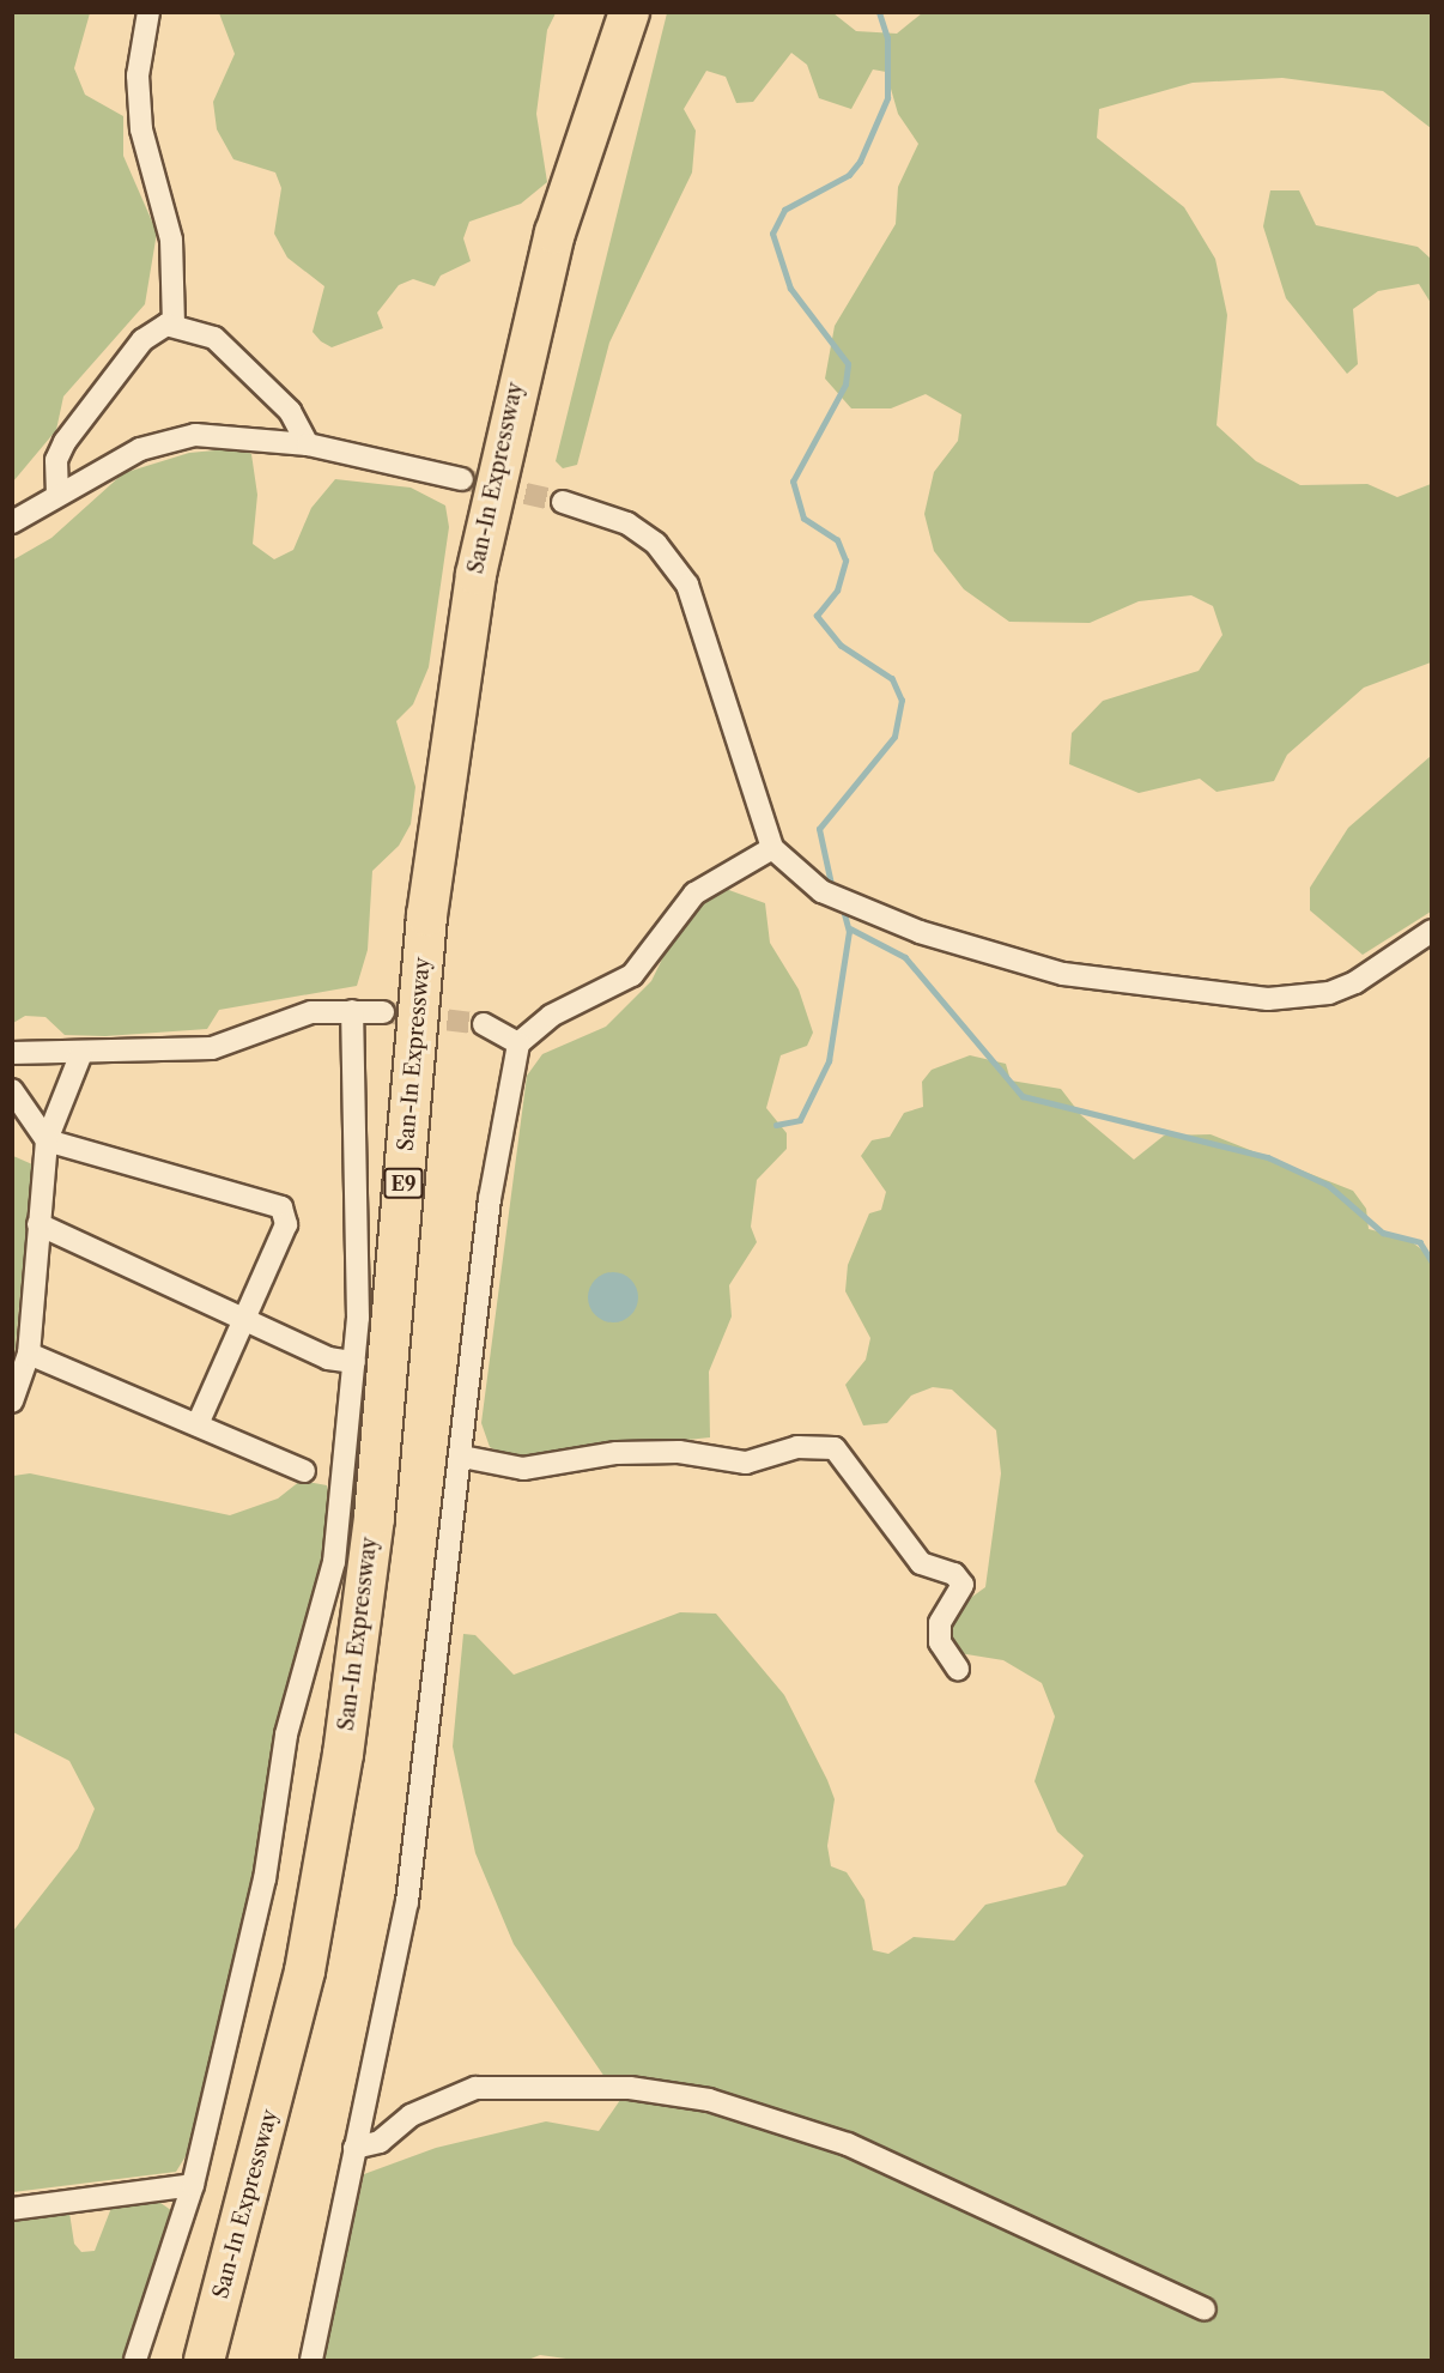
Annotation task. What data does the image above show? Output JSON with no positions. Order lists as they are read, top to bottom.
{
  "streets": {
    "highway": ["San-In Expressway", "E9"]
  }
}
